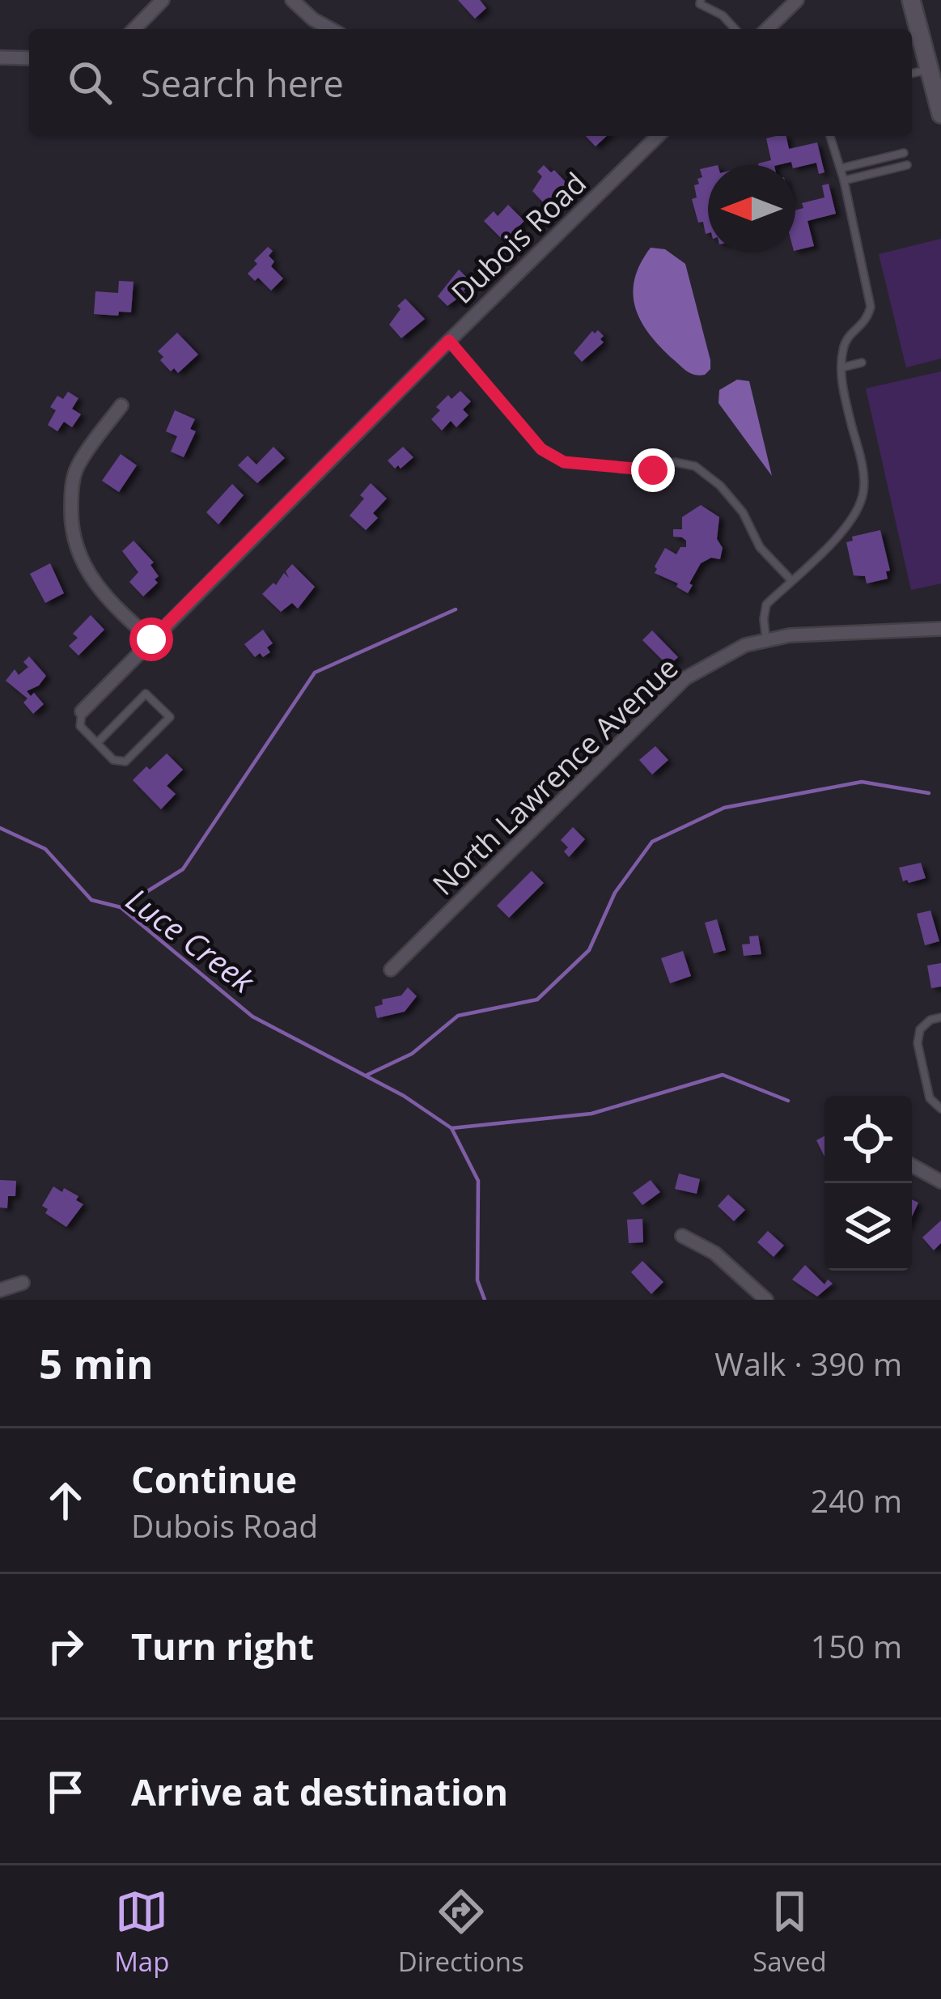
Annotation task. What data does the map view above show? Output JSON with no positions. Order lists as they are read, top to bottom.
{
  "streets": {
    "street": ["Dubois Road", "North Lawrence Avenue"]
  },
  "water": ["Luce Creek"],
  "north": "left",
  "page": {
    "search": "Search here",
    "heading": ["5 min", "Walk · 390 m"],
    "list": [
      ["Continue", "Dubois Road", "240 m"],
      ["Turn right", "150 m"],
      "Arrive at destination"
    ],
    "nav": ["Map", "Directions", "Saved"]
  }
}
